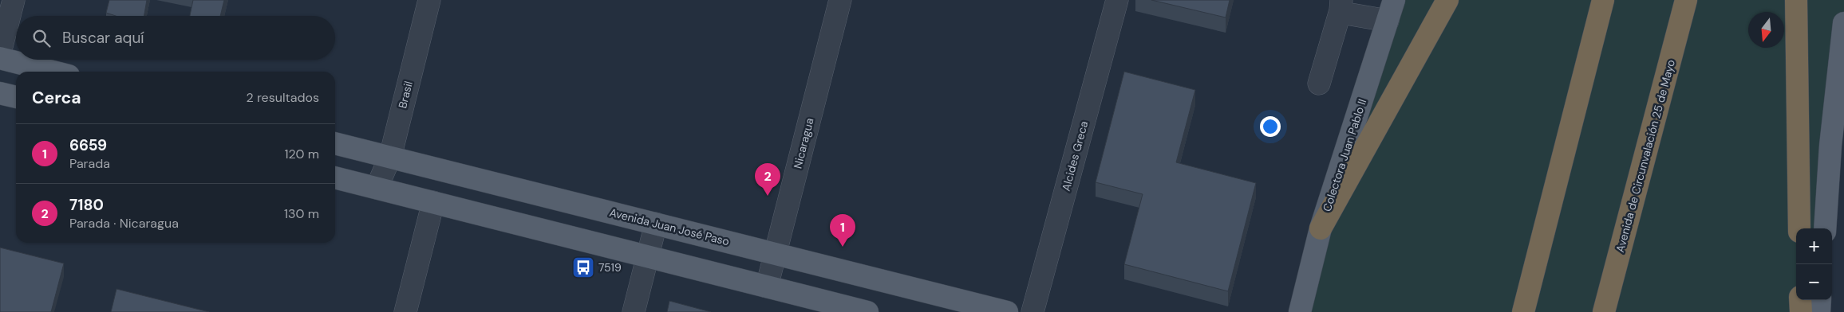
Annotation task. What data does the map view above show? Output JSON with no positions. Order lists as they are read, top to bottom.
{
  "streets": {
    "highway": ["Avenida de Circunvalación 25 de Mayo"],
    "main road": ["Colectora Juan Pablo II", "Avenida Juan José Paso"],
    "street": ["Brasil", "Nicaragua", "Alcides Greca"]
  },
  "crossings": [
    ["Brasil", "Avenida Juan José Paso"],
    ["Nicaragua", "Avenida Juan José Paso"]
  ],
  "places": {
    "bus stop": ["7519"]
  },
  "north": "bottom",
  "page": {
    "search": "Buscar aquí",
    "heading": ["Cerca", "2 resultados"],
    "list": [
      {
        "mark": "1",
        "name": "6659",
        "note": "Parada",
        "value": "120 m"
      },
      {
        "mark": "2",
        "name": "7180",
        "note": "Parada · Nicaragua",
        "value": "130 m"
      }
    ],
    "pins": ["2", "1"],
    "map_buttons": ["+", "−"]
  }
}
